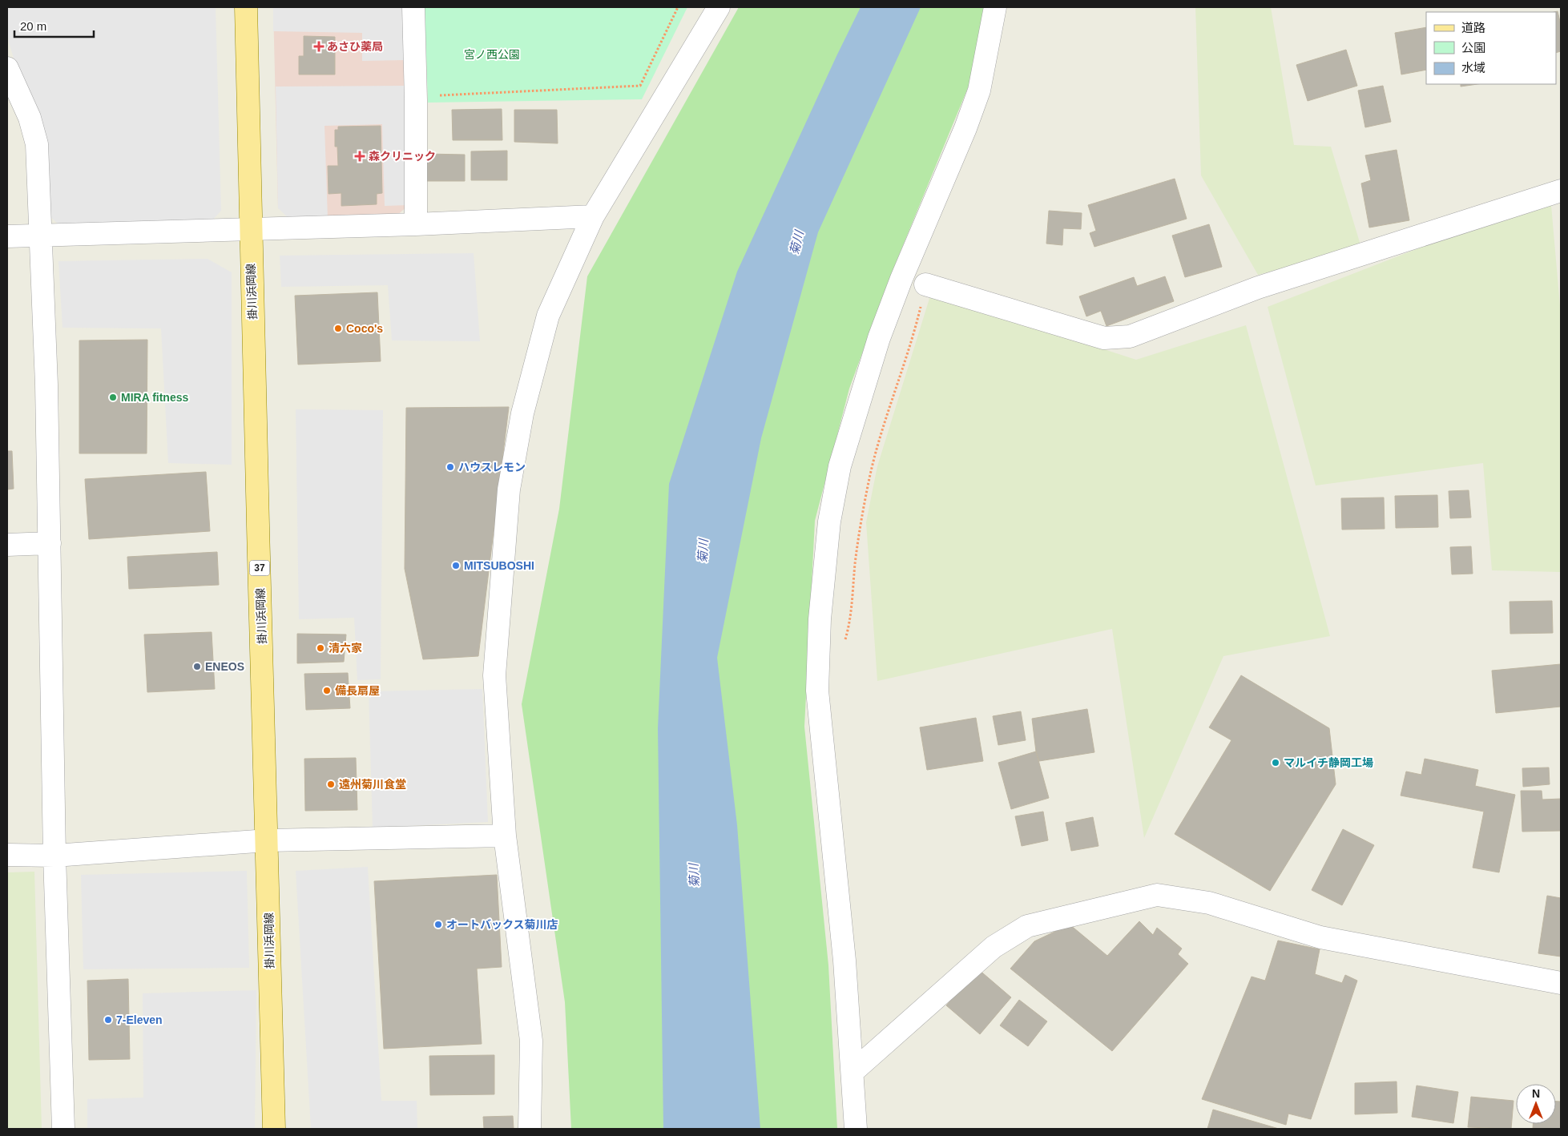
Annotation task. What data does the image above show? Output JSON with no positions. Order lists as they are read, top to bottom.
{
  "streets": {
    "main road": ["掛川浜岡線", "37"]
  },
  "water": ["菊川"],
  "parks": ["宮ノ西公園"],
  "places": {
    "health": ["あさひ薬局", "森クリニック"],
    "other": [
      "Coco's",
      "MIRA fitness",
      "ハウスレモン",
      "MITSUBOSHI",
      "清六家",
      "ENEOS",
      "備長扇屋",
      "マルイチ静岡工場",
      "遠州菊川食堂",
      "オートバックス菊川店",
      "7-Eleven"
    ]
  },
  "legend": ["道路", "公園", "水域"],
  "scale_bar": "20 m",
  "north": "top"
}
